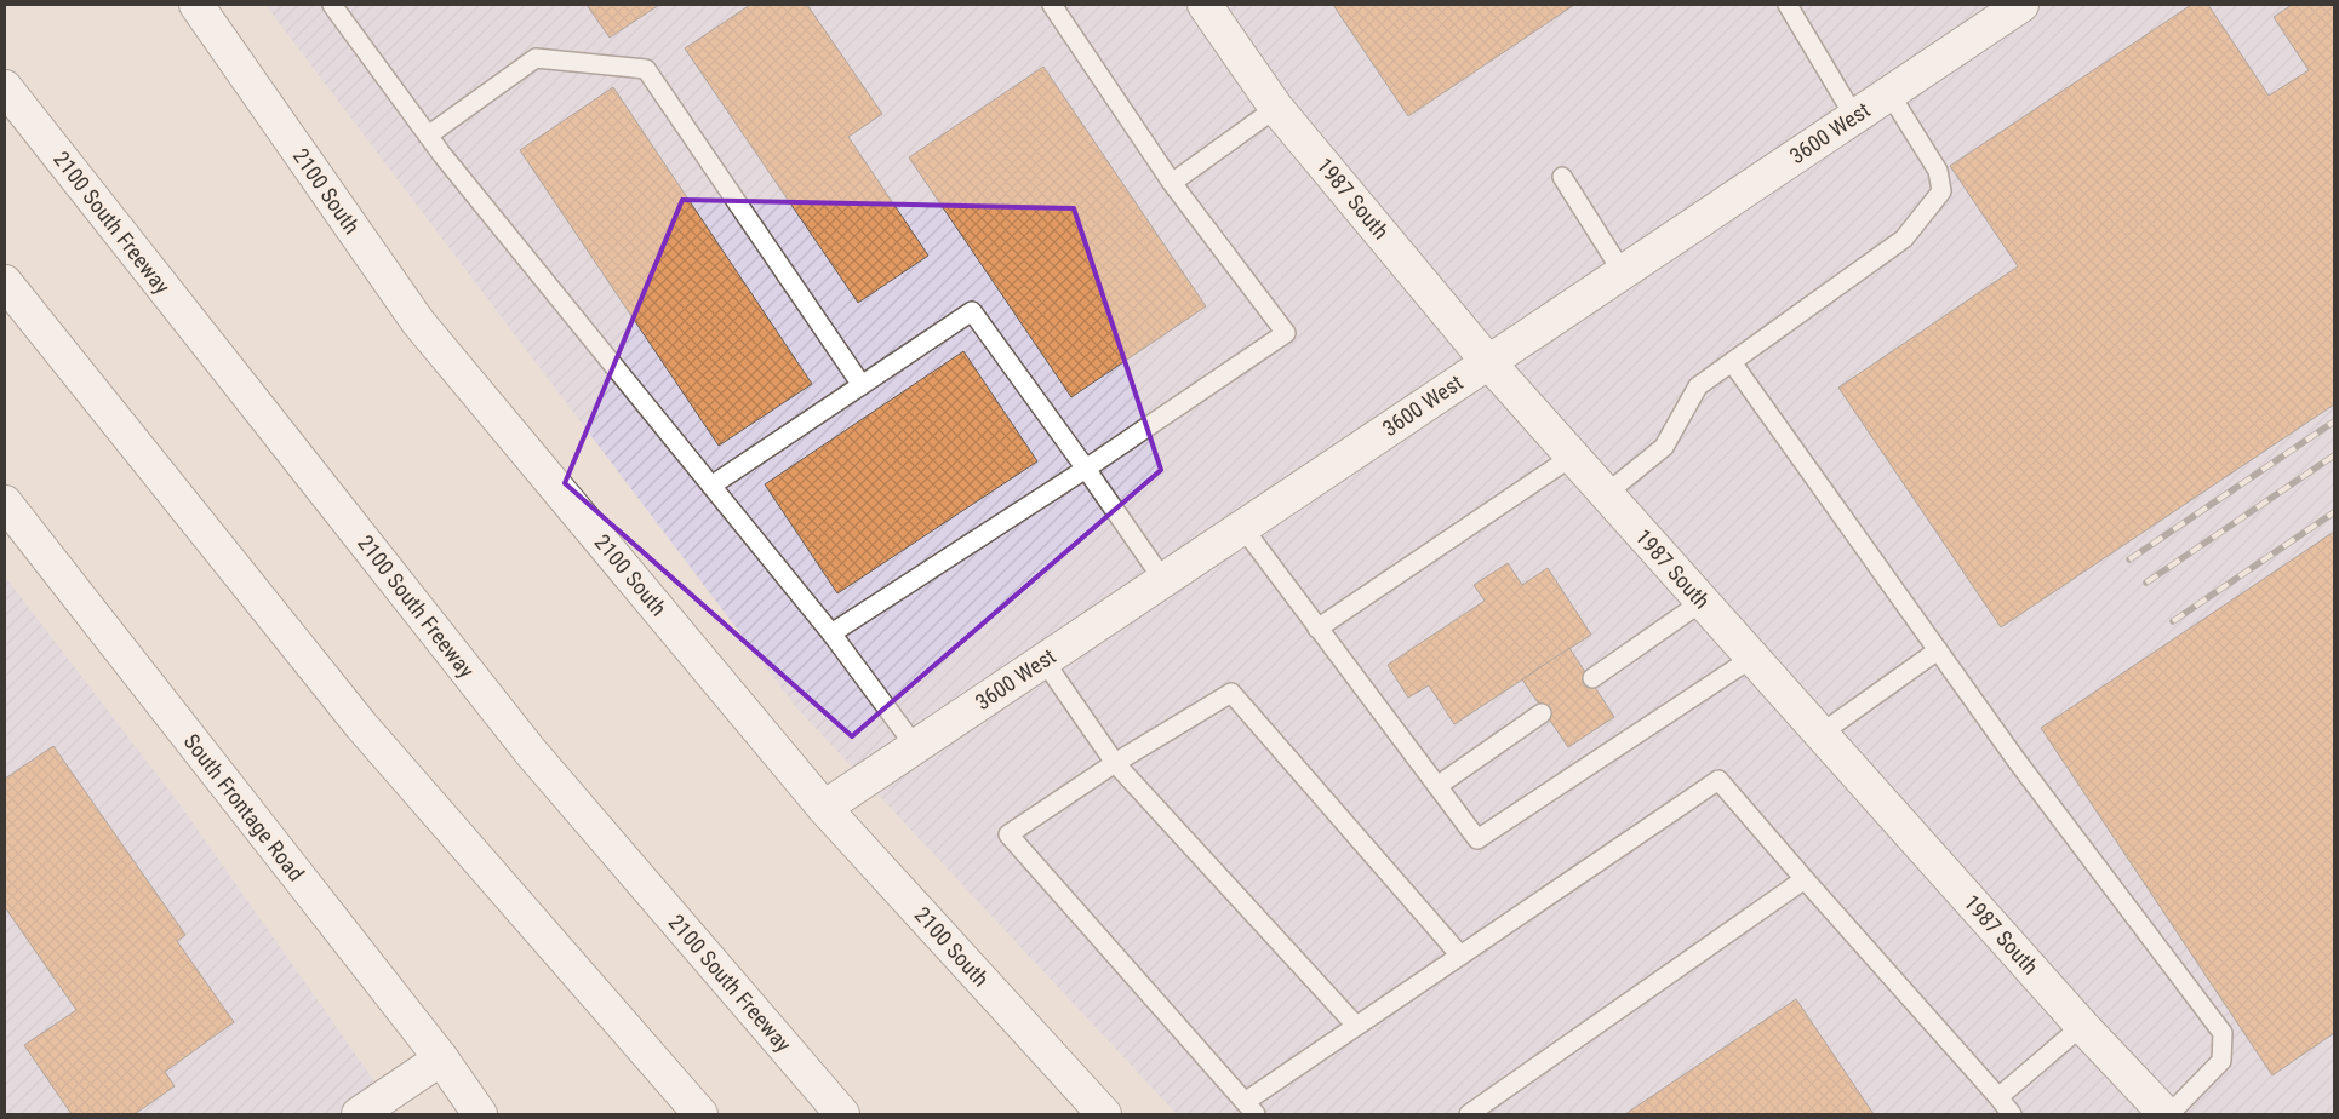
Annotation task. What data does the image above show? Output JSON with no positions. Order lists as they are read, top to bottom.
{
  "streets": {
    "main road": [
      "3600 West",
      "2100 South",
      "1987 South",
      "2100 South Freeway",
      "South Frontage Road"
    ]
  },
  "crossings": [
    ["3600 West", "2100 South"],
    ["3600 West", "1987 South"]
  ]
}
